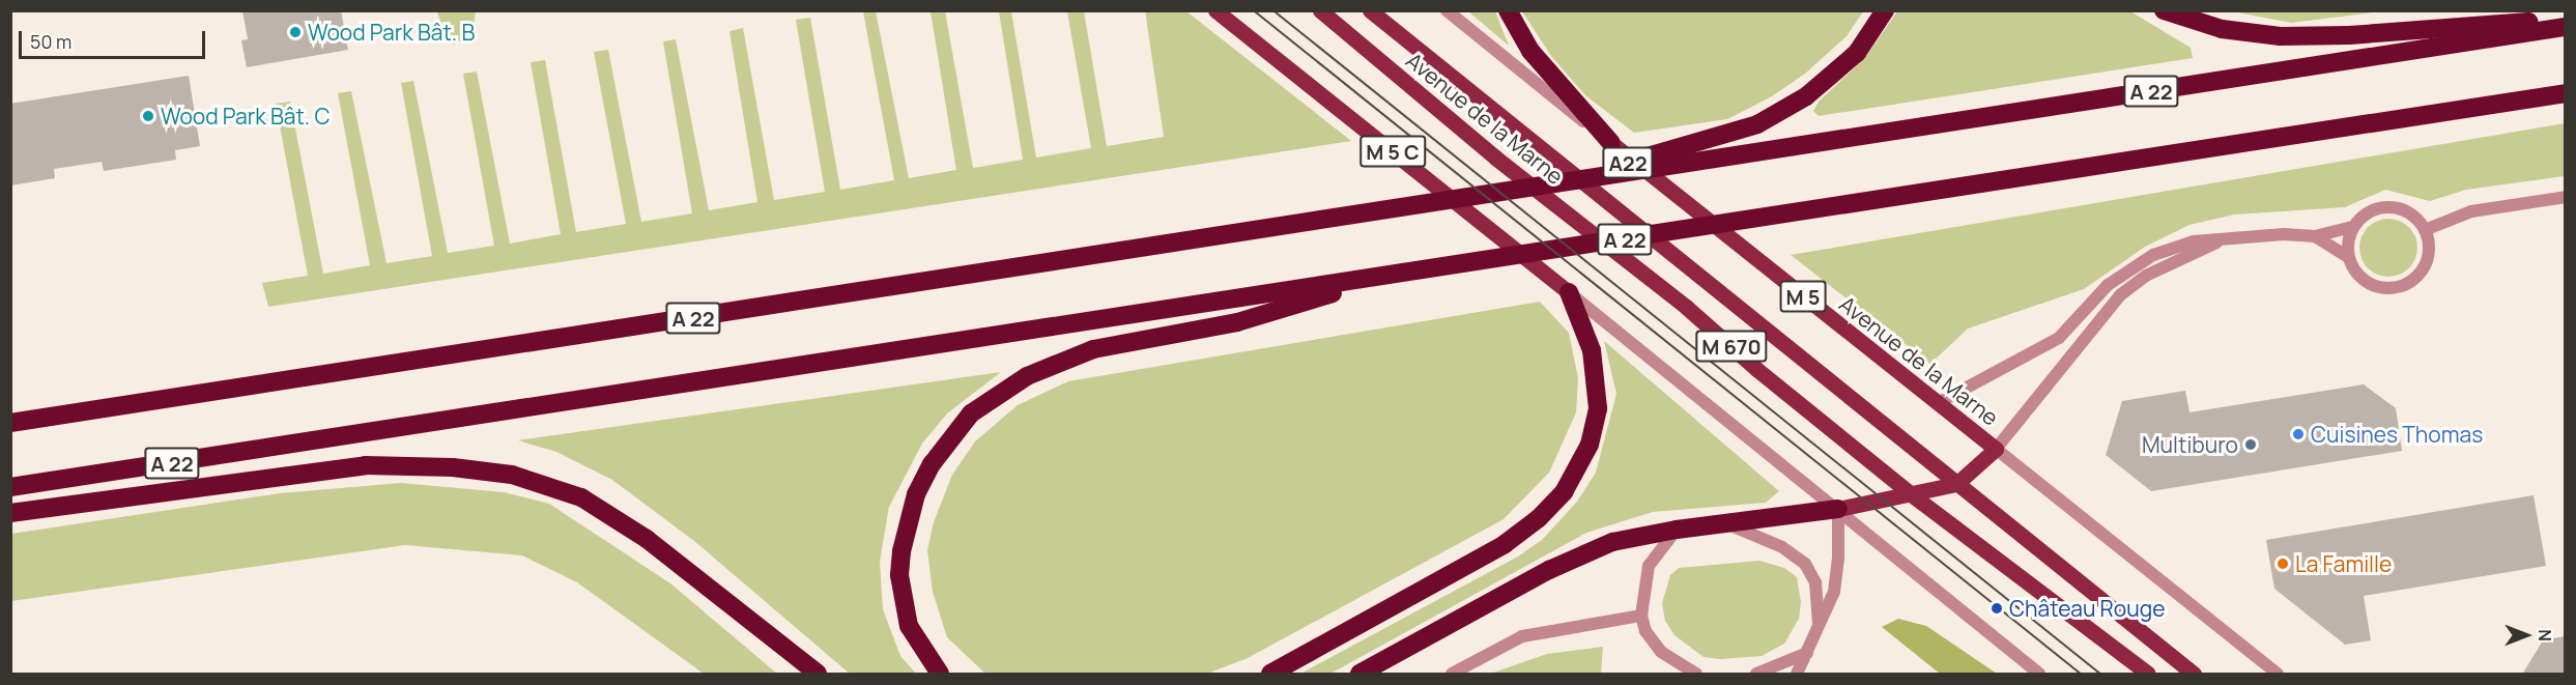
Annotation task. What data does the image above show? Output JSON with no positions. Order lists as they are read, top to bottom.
{
  "streets": {
    "highway": ["A 22", "A22"],
    "main road": [
      "Avenue de la Marne",
      "M 5 C",
      "M 5",
      "M 670"
    ]
  },
  "crossings": [
    ["A 22", "A22"]
  ],
  "places": [
    "Wood Park Bât. B",
    "Wood Park Bât. C",
    "Cuisines Thomas",
    "Multiburo",
    "La Famille",
    "Château Rouge"
  ],
  "scale_bar": "50 m",
  "north": "right"
}
